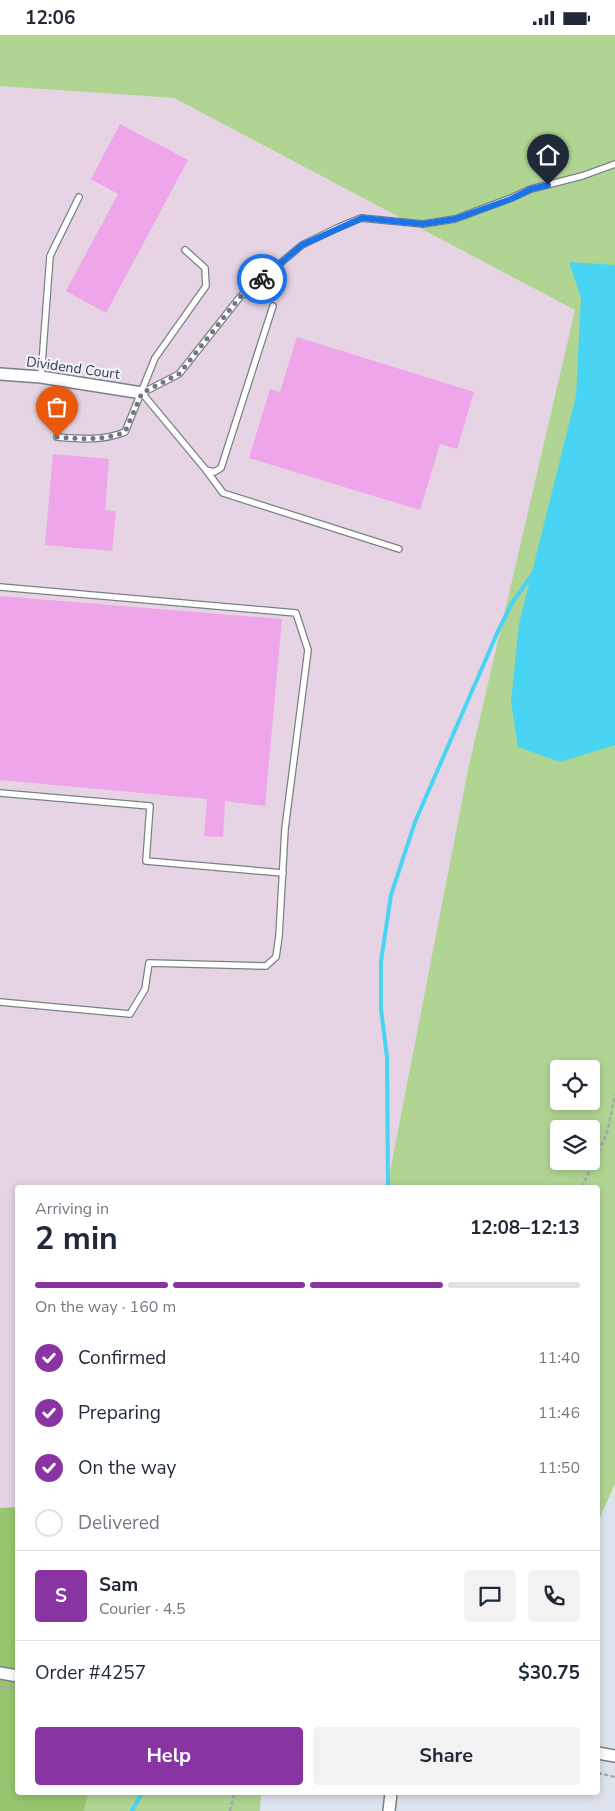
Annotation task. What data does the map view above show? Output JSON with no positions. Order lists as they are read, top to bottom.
{
  "streets": {
    "street": ["Dividend Court"]
  },
  "page": {
    "status": "12:06",
    "heading": ["2 min", "Arriving in", "12:08–12:13"],
    "panel": [
      "Sam",
      "Courier · 4.5",
      "Order #4257",
      "$30.75"
    ],
    "bar": "On the way · 160 m",
    "list": [
      ["Confirmed", "11:40"],
      ["Preparing", "11:46"],
      ["On the way", "11:50"],
      "Delivered"
    ],
    "round": "S",
    "buttons": ["Help", "Share"]
  }
}
